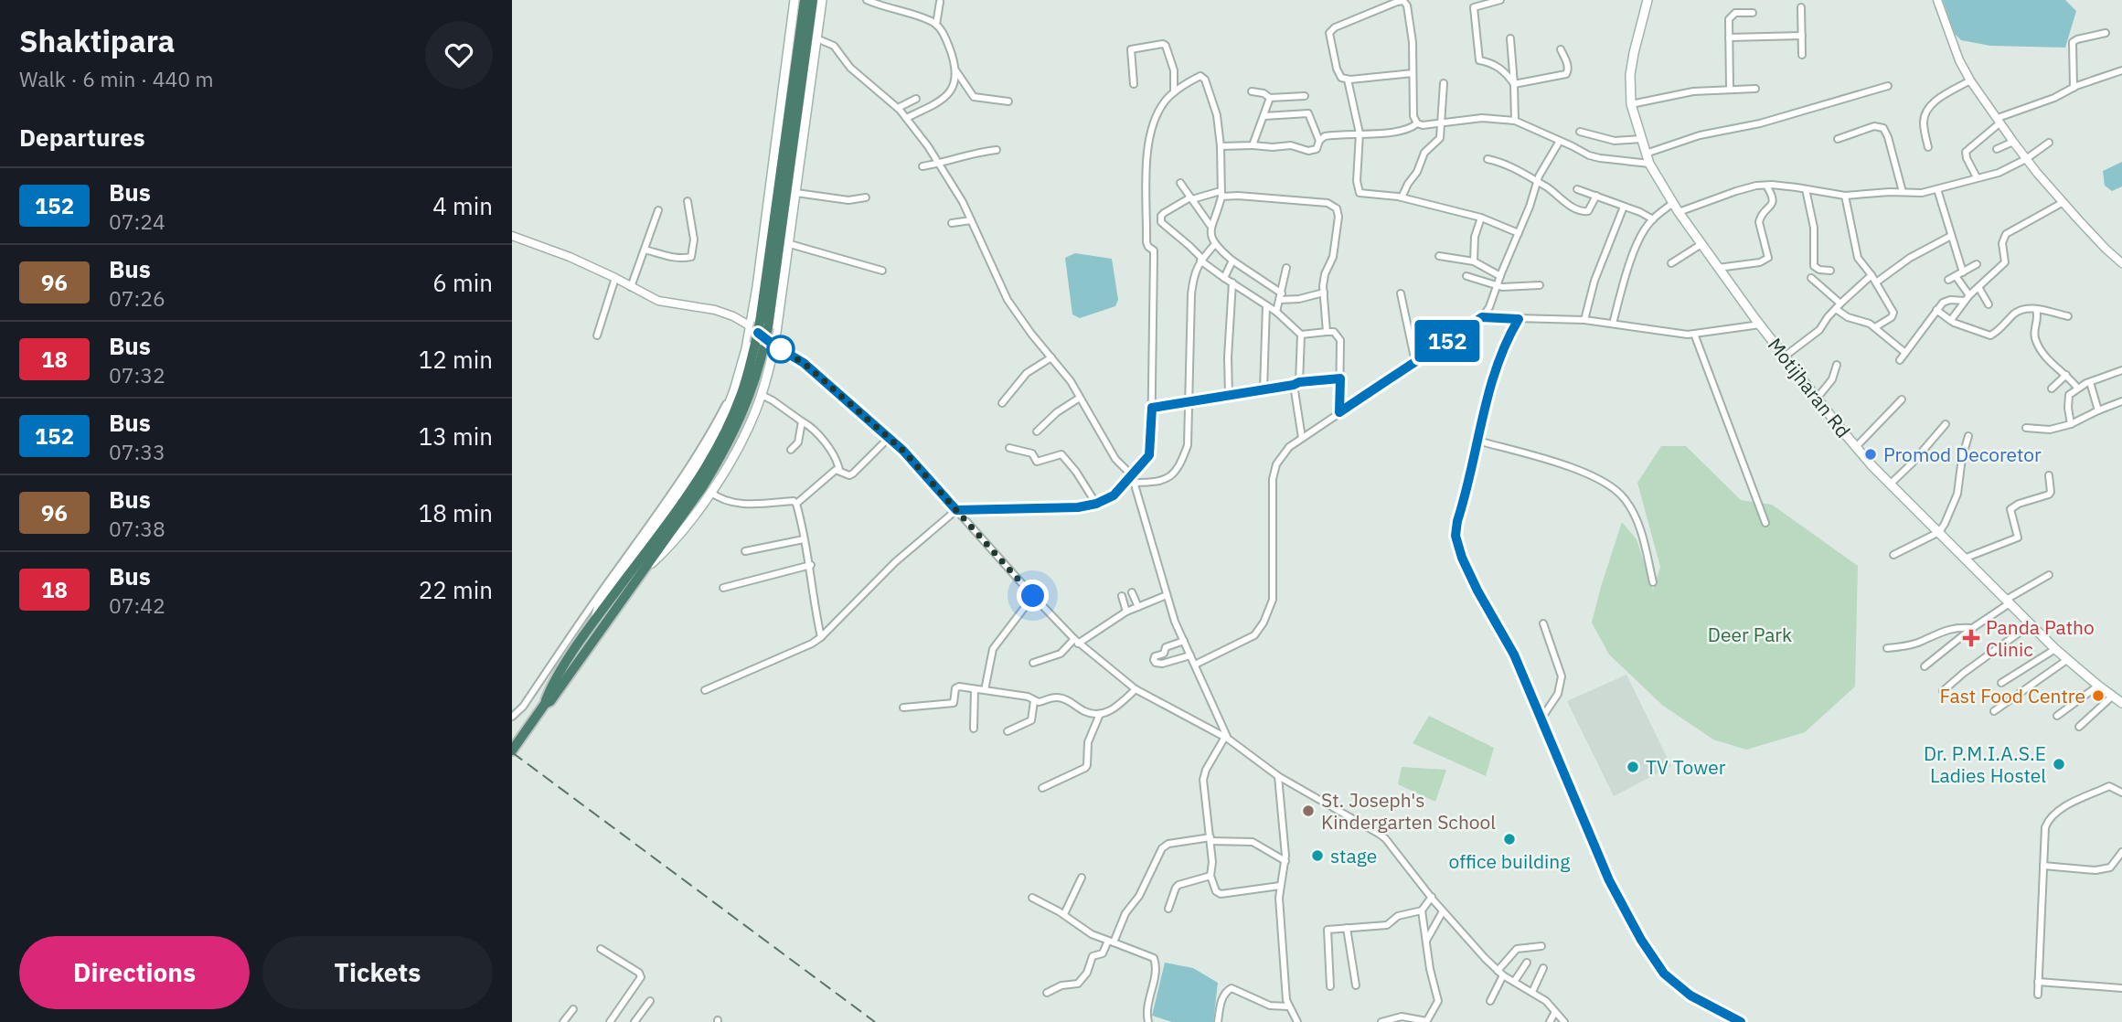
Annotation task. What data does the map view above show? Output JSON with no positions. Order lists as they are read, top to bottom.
{
  "streets": {
    "main road": ["Motijharan Rd"]
  },
  "parks": ["Deer Park"],
  "places": {
    "other": [
      "Promod Decoretor",
      "Fast Food Centre",
      "Dr. P.M.I.A.S.E Ladies Hostel",
      "TV Tower",
      "St. Joseph's Kindergarten School",
      "office building",
      "stage"
    ],
    "health": ["Panda Patho Clinic"]
  },
  "lines": ["bus line 152"],
  "page": {
    "heading": [
      ["Shaktipara", "Walk · 6 min · 440 m"],
      "Departures"
    ],
    "on_map": "152",
    "list": [
      {
        "mark": "152",
        "name": "Bus",
        "note": "07:24",
        "value": "4 min"
      },
      {
        "mark": "96",
        "name": "Bus",
        "note": "07:26",
        "value": "6 min"
      },
      {
        "mark": "18",
        "name": "Bus",
        "note": "07:32",
        "value": "12 min"
      },
      {
        "mark": "152",
        "name": "Bus",
        "note": "07:33",
        "value": "13 min"
      },
      {
        "mark": "96",
        "name": "Bus",
        "note": "07:38",
        "value": "18 min"
      },
      {
        "mark": "18",
        "name": "Bus",
        "note": "07:42",
        "value": "22 min"
      }
    ],
    "buttons": ["Directions", "Tickets"]
  }
}
